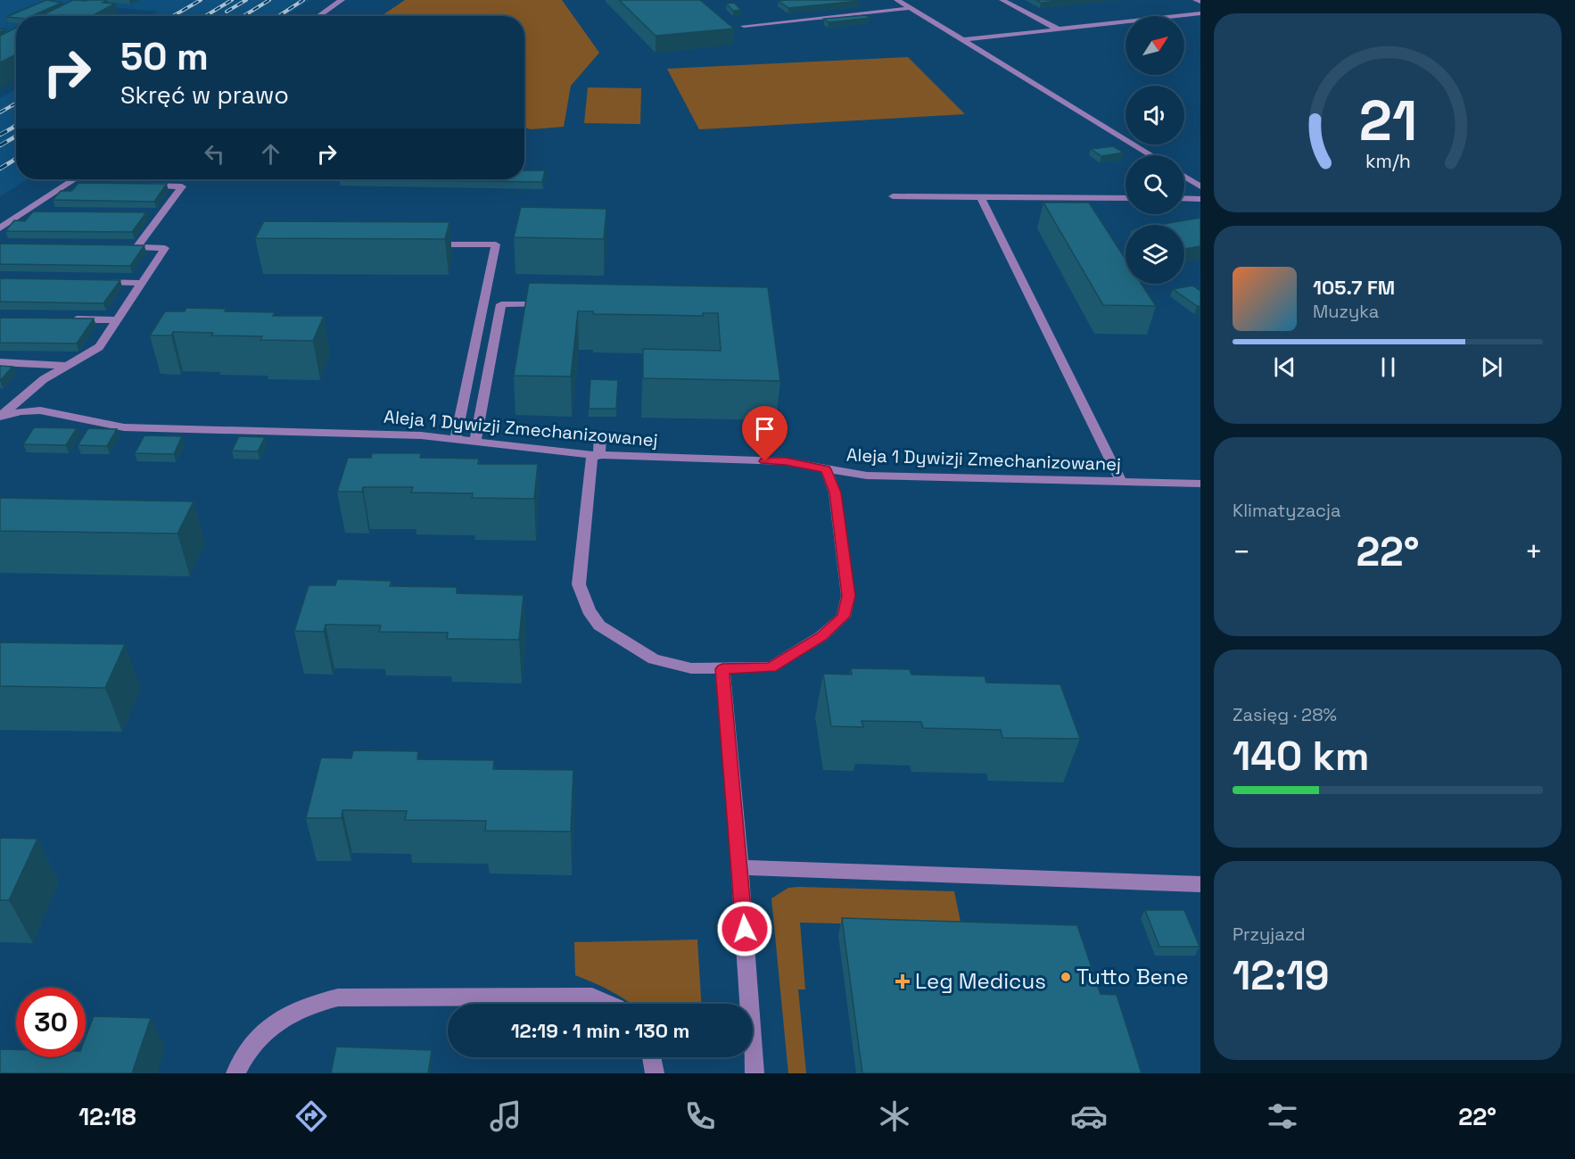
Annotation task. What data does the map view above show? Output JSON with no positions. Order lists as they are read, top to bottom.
{
  "streets": {
    "street": ["Aleja 1 Dywizji Zmechanizowanej"]
  },
  "places": {
    "other": ["Tutto Bene"],
    "health": ["Leg Medicus"]
  },
  "north": "top right",
  "page": {
    "turn": ["50 m", "Skręć w prawo"],
    "song": ["105.7 FM", "Muzyka"],
    "tile": [
      "Klimatyzacja",
      ["Zasięg · 28%", "140 km"],
      ["Przyjazd", "12:19"]
    ],
    "heat": ["−", "22°", "+"],
    "limit": "30",
    "trip": "12:19 · 1 min · 130 m",
    "tabs": ["12:18", "22°"],
    "gauge": ["21", "km/h"]
  }
}
